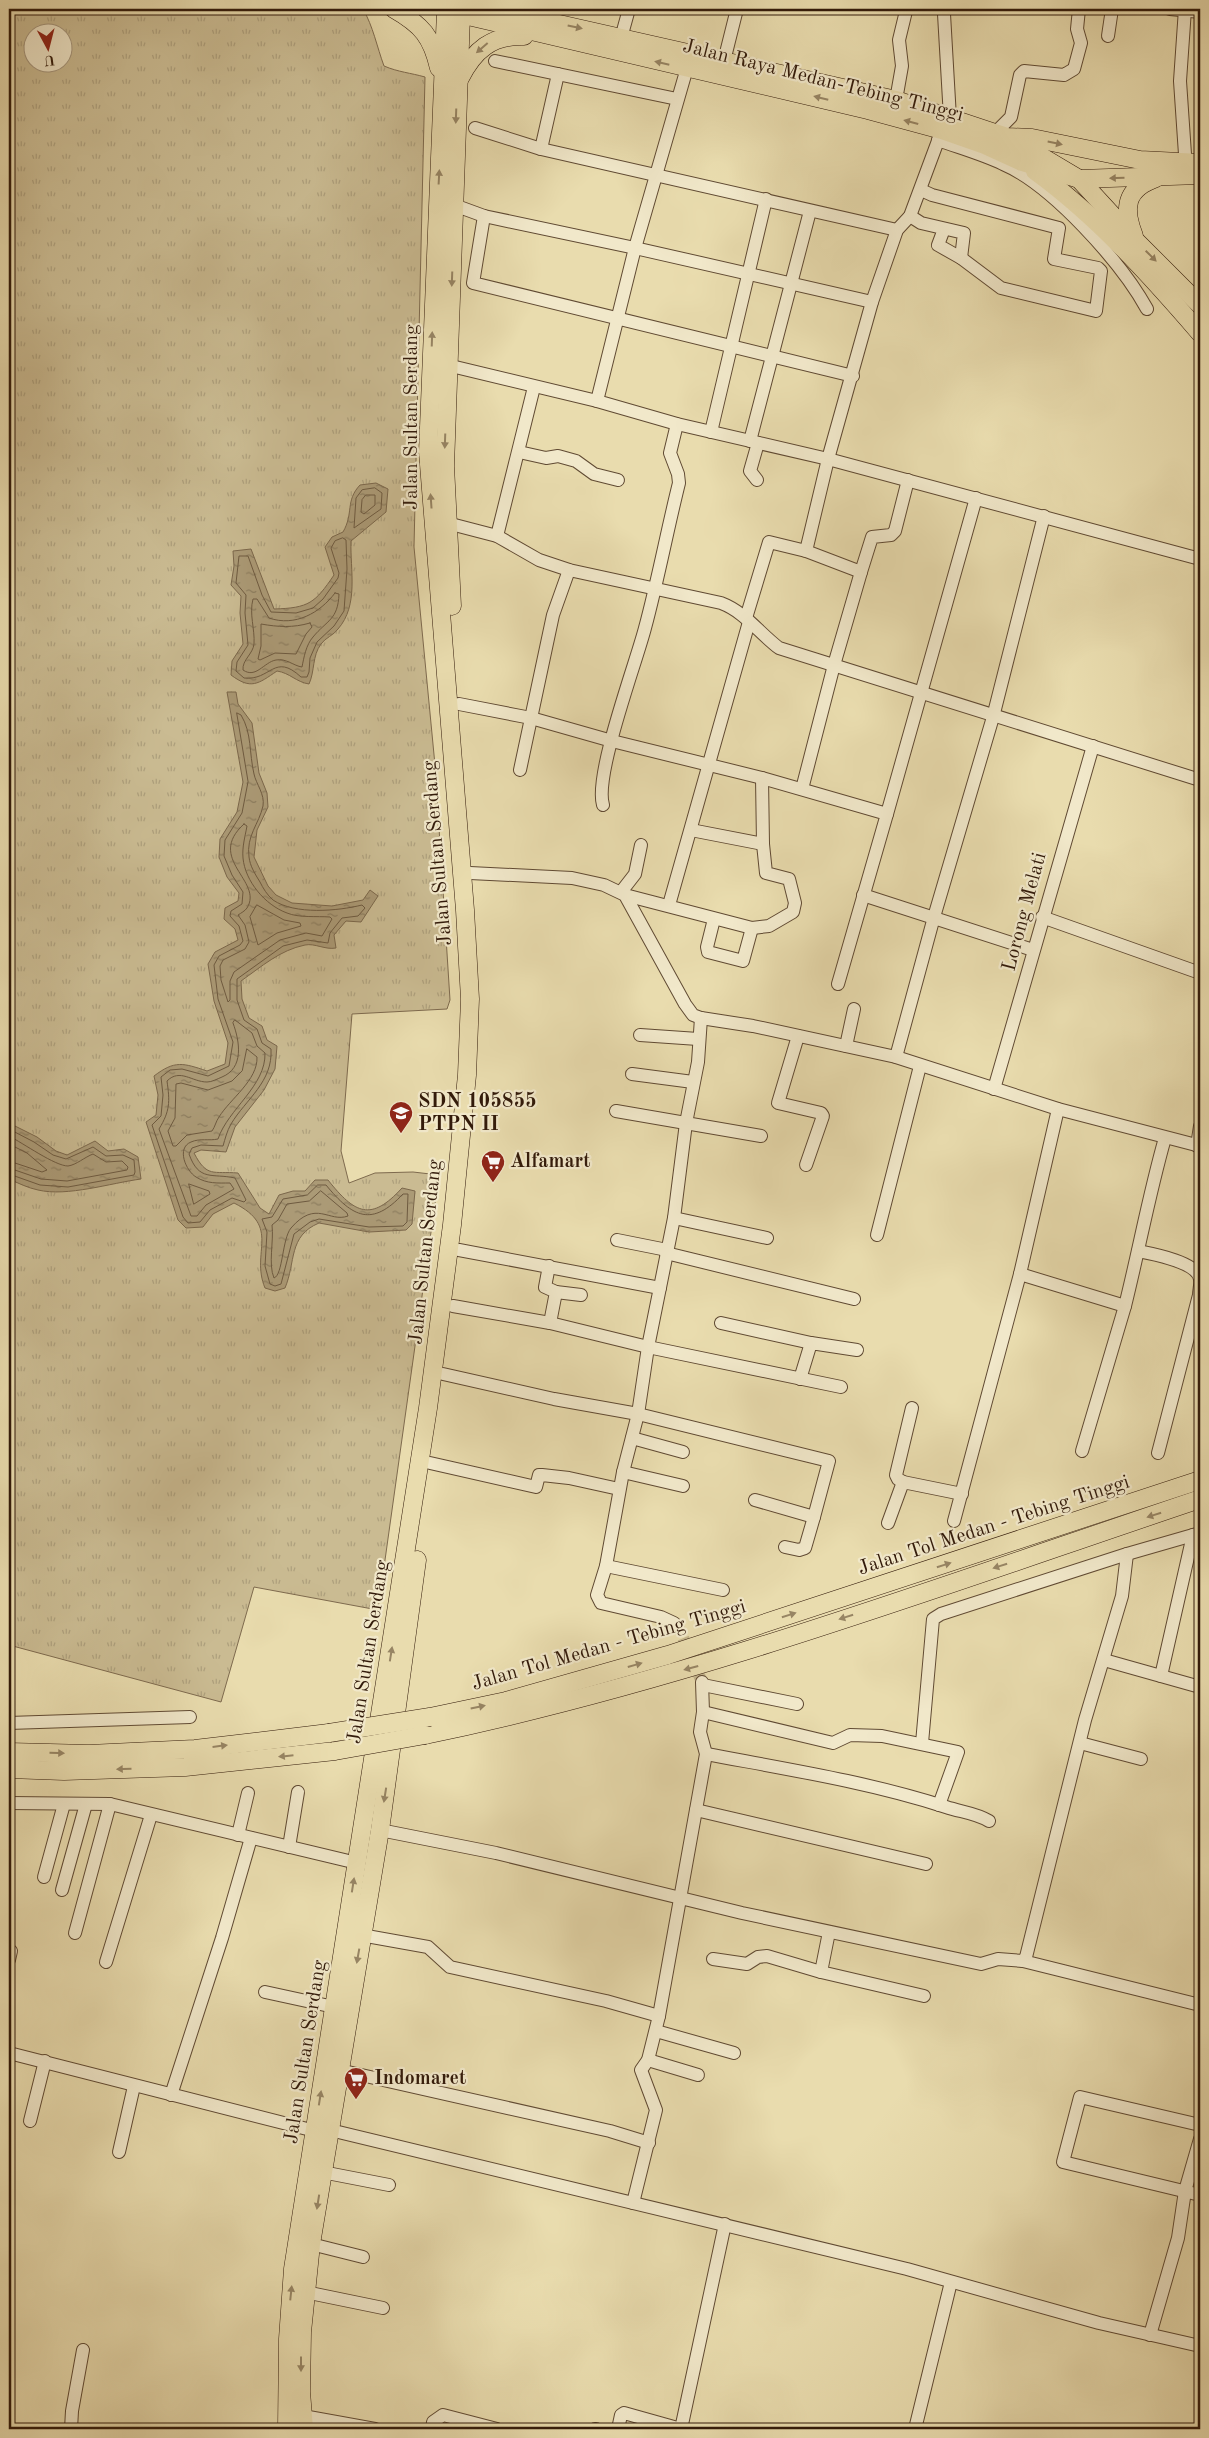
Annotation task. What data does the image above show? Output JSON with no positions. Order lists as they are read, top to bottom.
{
  "streets": {
    "highway": ["Jalan Raya Medan-Tebing Tinggi", "Jalan Sultan Serdang", "Jalan Tol Medan - Tebing Tinggi"],
    "street": ["Lorong Melati"]
  },
  "crossings": [
    ["Jalan Raya Medan-Tebing Tinggi", "Jalan Sultan Serdang"]
  ],
  "places": {
    "school or university": ["SDN 105855 PTPN II"],
    "supermarket": ["Alfamart", "Indomaret"]
  },
  "north": "bottom"
}
